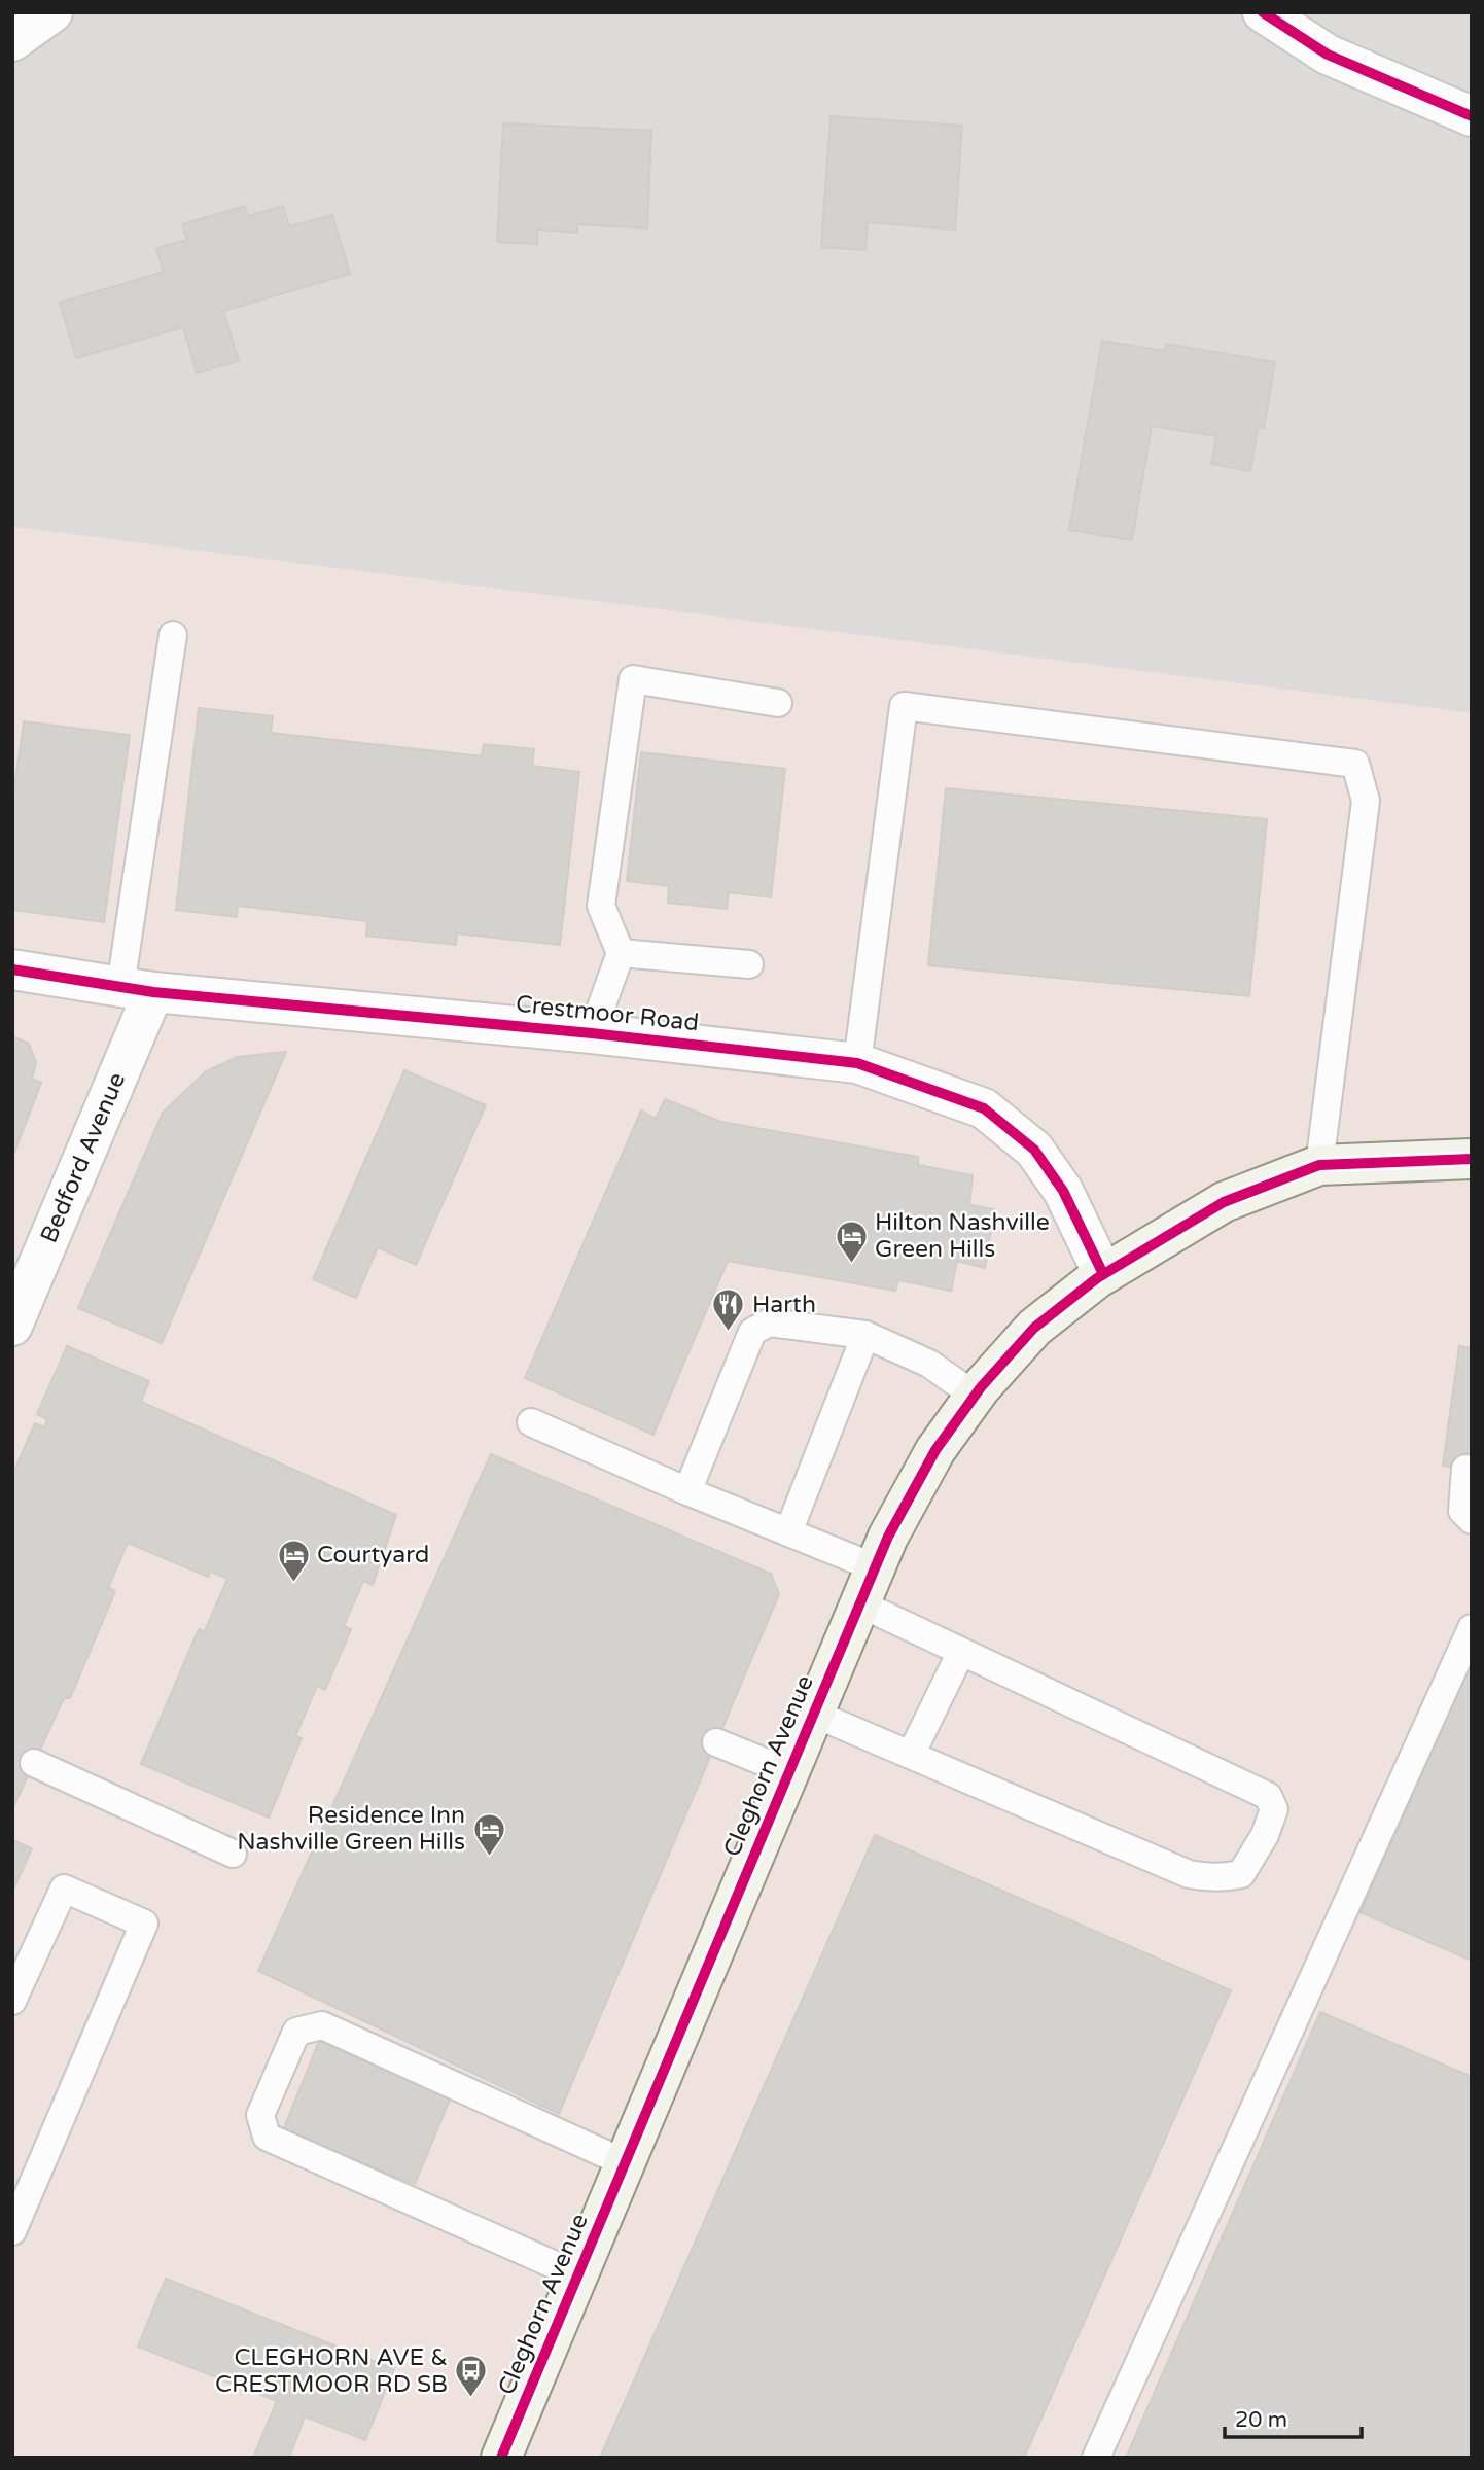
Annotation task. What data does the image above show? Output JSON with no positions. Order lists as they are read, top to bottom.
{
  "streets": {
    "street": ["Crestmoor Road", "Bedford Avenue", "Cleghorn Avenue"]
  },
  "crossings": [
    ["Crestmoor Road", "Bedford Avenue"],
    ["Crestmoor Road", "Cleghorn Avenue"]
  ],
  "places": {
    "hotel": ["Hilton Nashville Green Hills", "Courtyard", "Residence Inn Nashville Green Hills"],
    "restaurant": ["Harth"],
    "bus stop": ["CLEGHORN AVE & CRESTMOOR RD SB"]
  },
  "scale_bar": "20 m"
}
